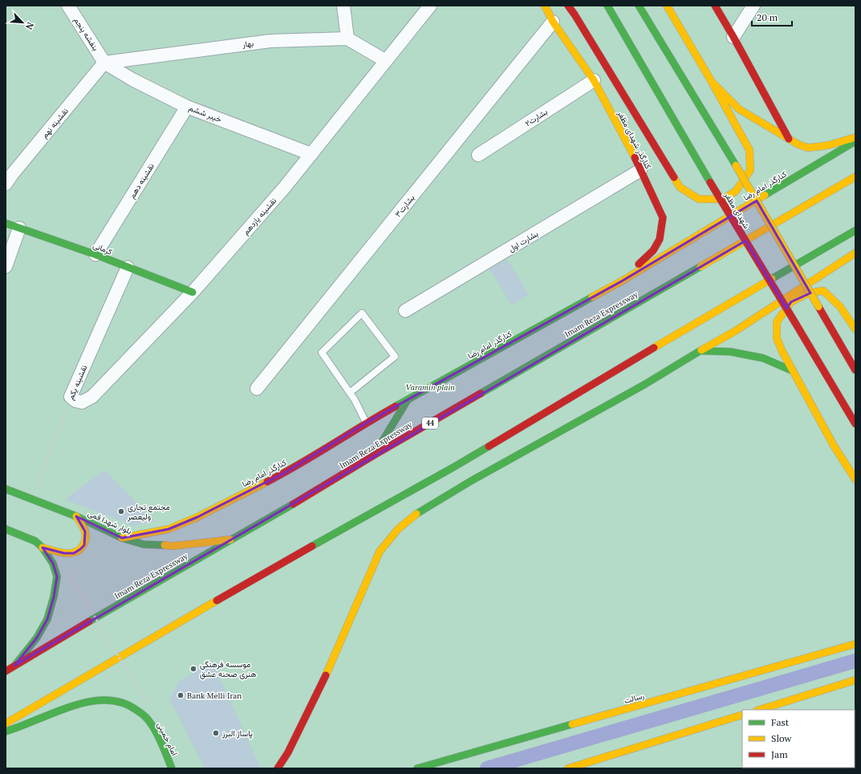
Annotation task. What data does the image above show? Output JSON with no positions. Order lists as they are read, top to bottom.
{
  "streets": {
    "main road": [
      "کنارگذر شهدای مظفر",
      "کنارگذر امام رضا",
      "شهدای مظفر",
      "کرمانی",
      "Imam Reza Expressway",
      "44",
      "بلوار شهدا قمی",
      "رسالت",
      "امام خمینی"
    ],
    "street": [
      "بنفشه پنجم",
      "بهار",
      "خیبر ششم",
      "بشارت۲",
      "نقشینه نهم",
      "نقشینه دهم",
      "بشارت۳",
      "نقشینه یازدهم",
      "بشارت اول",
      "نقشینه یکم"
    ]
  },
  "crossings": [
    ["بنفشه پنجم", "بهار"],
    ["بنفشه پنجم", "خیبر ششم"],
    ["بنفشه پنجم", "نقشینه نهم"],
    ["بهار", "خیبر ششم"],
    ["بهار", "نقشینه نهم"],
    ["خیبر ششم", "نقشینه نهم"],
    ["خیبر ششم", "نقشینه دهم"],
    ["خیبر ششم", "نقشینه یازدهم"],
    ["بشارت۲", "کنارگذر شهدای مظفر"],
    ["کنارگذر شهدای مظفر", "کنارگذر امام رضا"],
    ["کنارگذر شهدای مظفر", "بشارت۳"],
    ["کنارگذر شهدای مظفر", "بشارت اول"],
    ["نقشینه دهم", "کرمانی"],
    ["کنارگذر امام رضا", "بلوار شهدا قمی"],
    ["نقشینه یازدهم", "کرمانی"],
    ["نقشینه یازدهم", "نقشینه یکم"],
    ["کرمانی", "نقشینه یکم"],
    ["Imam Reza Expressway", "بلوار شهدا قمی"],
    ["نقشینه یکم", "بلوار شهدا قمی"]
  ],
  "parks": ["Varamin plain"],
  "places": [
    "مجتمع تجاری ولیعصر",
    "موسسه فرهنگی هنری صحنه عشق",
    "Bank Melli Iran",
    "پاساژ البرز"
  ],
  "legend": ["Fast", "Slow", "Jam"],
  "scale_bar": "20 m",
  "north": "bottom right"
}
